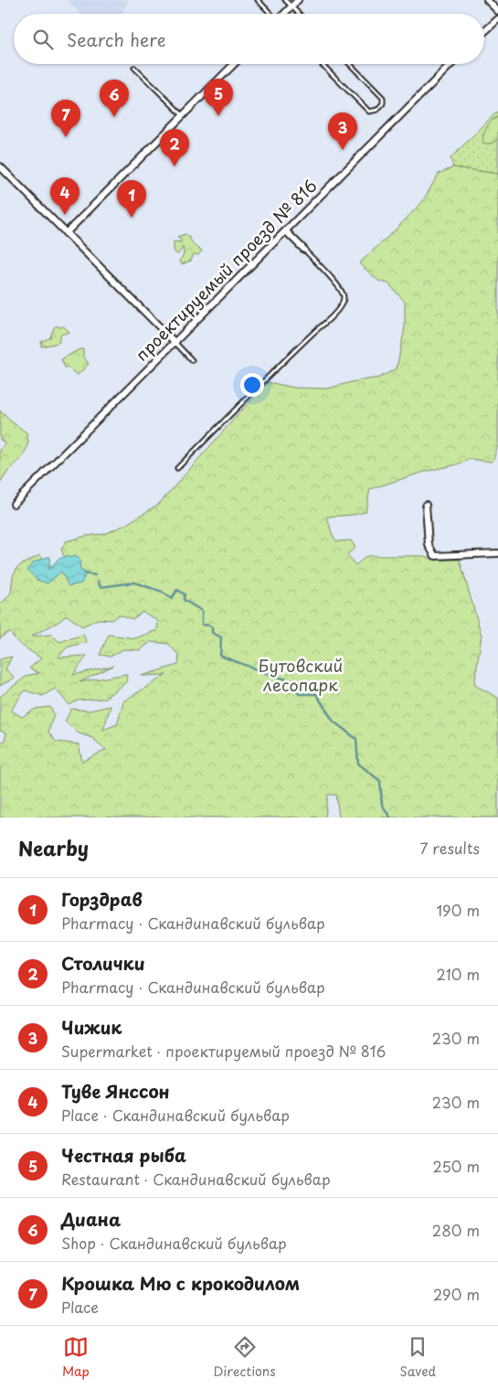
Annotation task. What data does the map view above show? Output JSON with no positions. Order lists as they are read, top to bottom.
{
  "streets": {
    "street": ["проектируемый проезд № 816"]
  },
  "parks": ["Бутовский лесопарк"],
  "page": {
    "search": "Search here",
    "pins": [
      "5",
      "6",
      "7",
      "3",
      "2",
      "4",
      "1"
    ],
    "heading": ["Nearby", "7 results"],
    "list": [
      {
        "mark": "1",
        "name": "Горздрав",
        "note": "Pharmacy · Скандинавский бульвар",
        "value": "190 m"
      },
      {
        "mark": "2",
        "name": "Столички",
        "note": "Pharmacy · Скандинавский бульвар",
        "value": "210 m"
      },
      {
        "mark": "3",
        "name": "Чижик",
        "note": "Supermarket · проектируемый проезд № 816",
        "value": "230 m"
      },
      {
        "mark": "4",
        "name": "Туве Янссон",
        "note": "Place · Скандинавский бульвар",
        "value": "230 m"
      },
      {
        "mark": "5",
        "name": "Честная рыба",
        "note": "Restaurant · Скандинавский бульвар",
        "value": "250 m"
      },
      {
        "mark": "6",
        "name": "Диана",
        "note": "Shop · Скандинавский бульвар",
        "value": "280 m"
      },
      {
        "mark": "7",
        "name": "Крошка Мю с крокодилом",
        "note": "Place",
        "value": "290 m"
      }
    ],
    "nav": ["Map", "Directions", "Saved"]
  }
}
